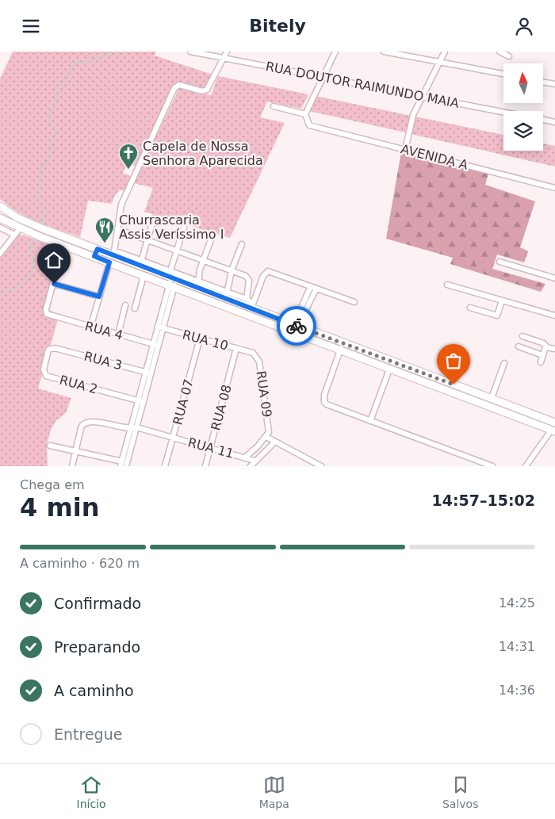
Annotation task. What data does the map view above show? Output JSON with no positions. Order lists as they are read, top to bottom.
{
  "streets": {
    "street": [
      "RUA DOUTOR RAIMUNDO MAIA",
      "AVENIDA A",
      "RUA 4",
      "RUA 10",
      "RUA 3",
      "RUA 2",
      "RUA 09",
      "RUA 07",
      "RUA 08",
      "RUA 11"
    ]
  },
  "crossings": [
    ["RUA 10", "RUA 09"],
    ["RUA 10", "RUA 07"],
    ["RUA 10", "RUA 08"],
    ["RUA 3", "RUA 2"],
    ["RUA 09", "RUA 11"],
    ["RUA 07", "RUA 11"],
    ["RUA 08", "RUA 11"]
  ],
  "places": {
    "church": ["Capela de Nossa Senhora Aparecida"],
    "restaurant": ["Churrascaria Assis Veríssimo I"]
  },
  "north": "top",
  "page": {
    "header": "Bitely",
    "heading": ["4 min", "Chega em", "14:57–15:02"],
    "bar": "A caminho · 620 m",
    "list": [
      ["Confirmado", "14:25"],
      ["Preparando", "14:31"],
      ["A caminho", "14:36"],
      "Entregue"
    ],
    "tabs": ["Início", "Mapa", "Salvos"]
  }
}
